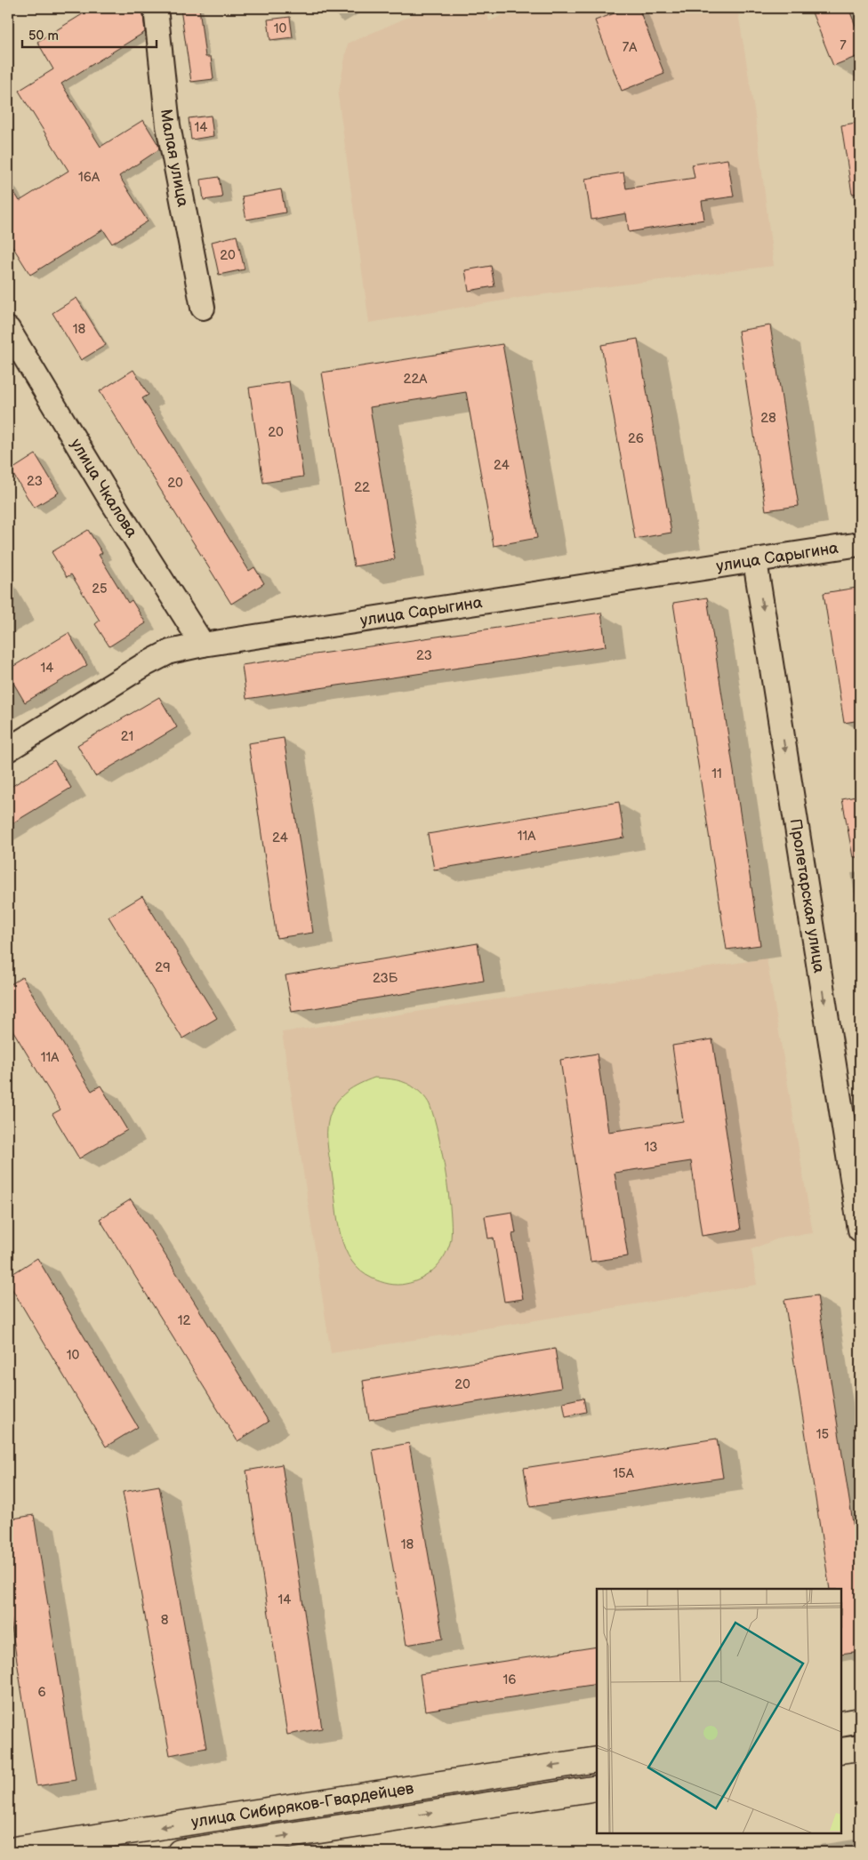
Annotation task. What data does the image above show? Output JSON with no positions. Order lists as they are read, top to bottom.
{
  "streets": {
    "main road": ["улица Сибиряков-Гвардейцев"],
    "street": [
      "Малая улица",
      "улица Чкалова",
      "улица Сарыгина",
      "Пролетарская улица"
    ]
  },
  "crossings": [
    ["улица Чкалова", "улица Сарыгина"],
    ["улица Сарыгина", "Пролетарская улица"]
  ],
  "one_way": ["Пролетарская улица"],
  "house_numbers": [
    "10",
    "7",
    "7А",
    "14",
    "16А",
    "20",
    "18",
    "22А",
    "28",
    "20",
    "26",
    "24",
    "23",
    "20",
    "22",
    "25",
    "23",
    "14",
    "21",
    "11",
    "11А",
    "24",
    "29",
    "23Б",
    "11А",
    "13",
    "12",
    "10",
    "20",
    "15",
    "15А",
    "18",
    "14",
    "8",
    "16",
    "6"
  ],
  "scale_bar": "50 m"
}
